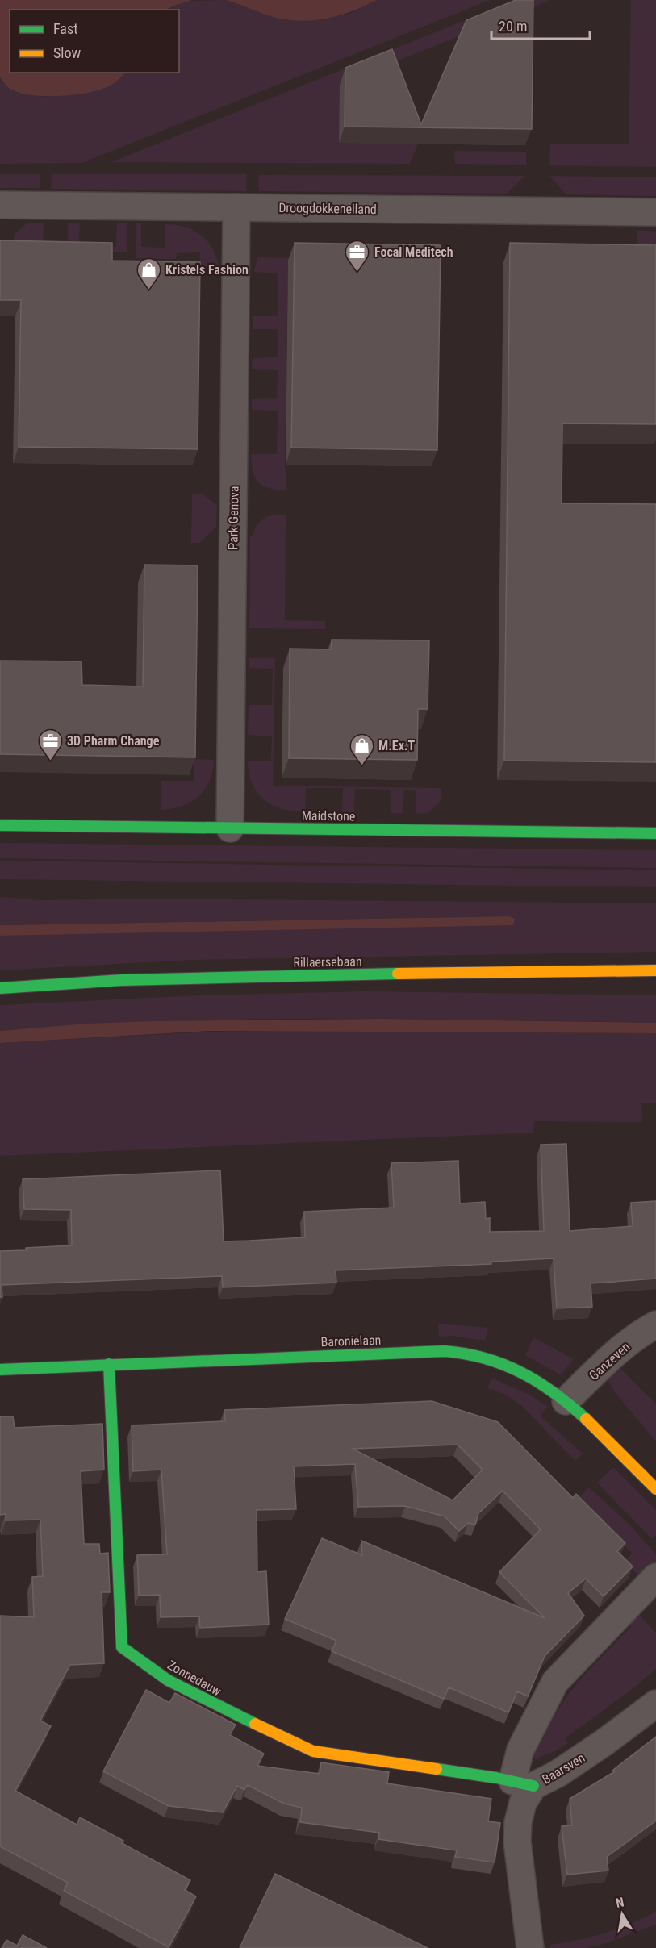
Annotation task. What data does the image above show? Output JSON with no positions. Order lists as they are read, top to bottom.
{
  "streets": {
    "street": [
      "Droogdokkeneiland",
      "Park Genova",
      "Maidstone",
      "Rillaersebaan",
      "Baronielaan",
      "Ganzeven",
      "Zonnedauw",
      "Baarsven"
    ]
  },
  "crossings": [
    ["Droogdokkeneiland", "Park Genova"],
    ["Park Genova", "Maidstone"],
    ["Baronielaan", "Ganzeven"],
    ["Baronielaan", "Zonnedauw"],
    ["Zonnedauw", "Baarsven"]
  ],
  "places": {
    "office": ["Focal Meditech", "3D Pharm Change"],
    "shop": ["Kristels Fashion", "M.Ex.T"]
  },
  "legend": ["Fast", "Slow"],
  "scale_bar": "20 m",
  "north": "top"
}
